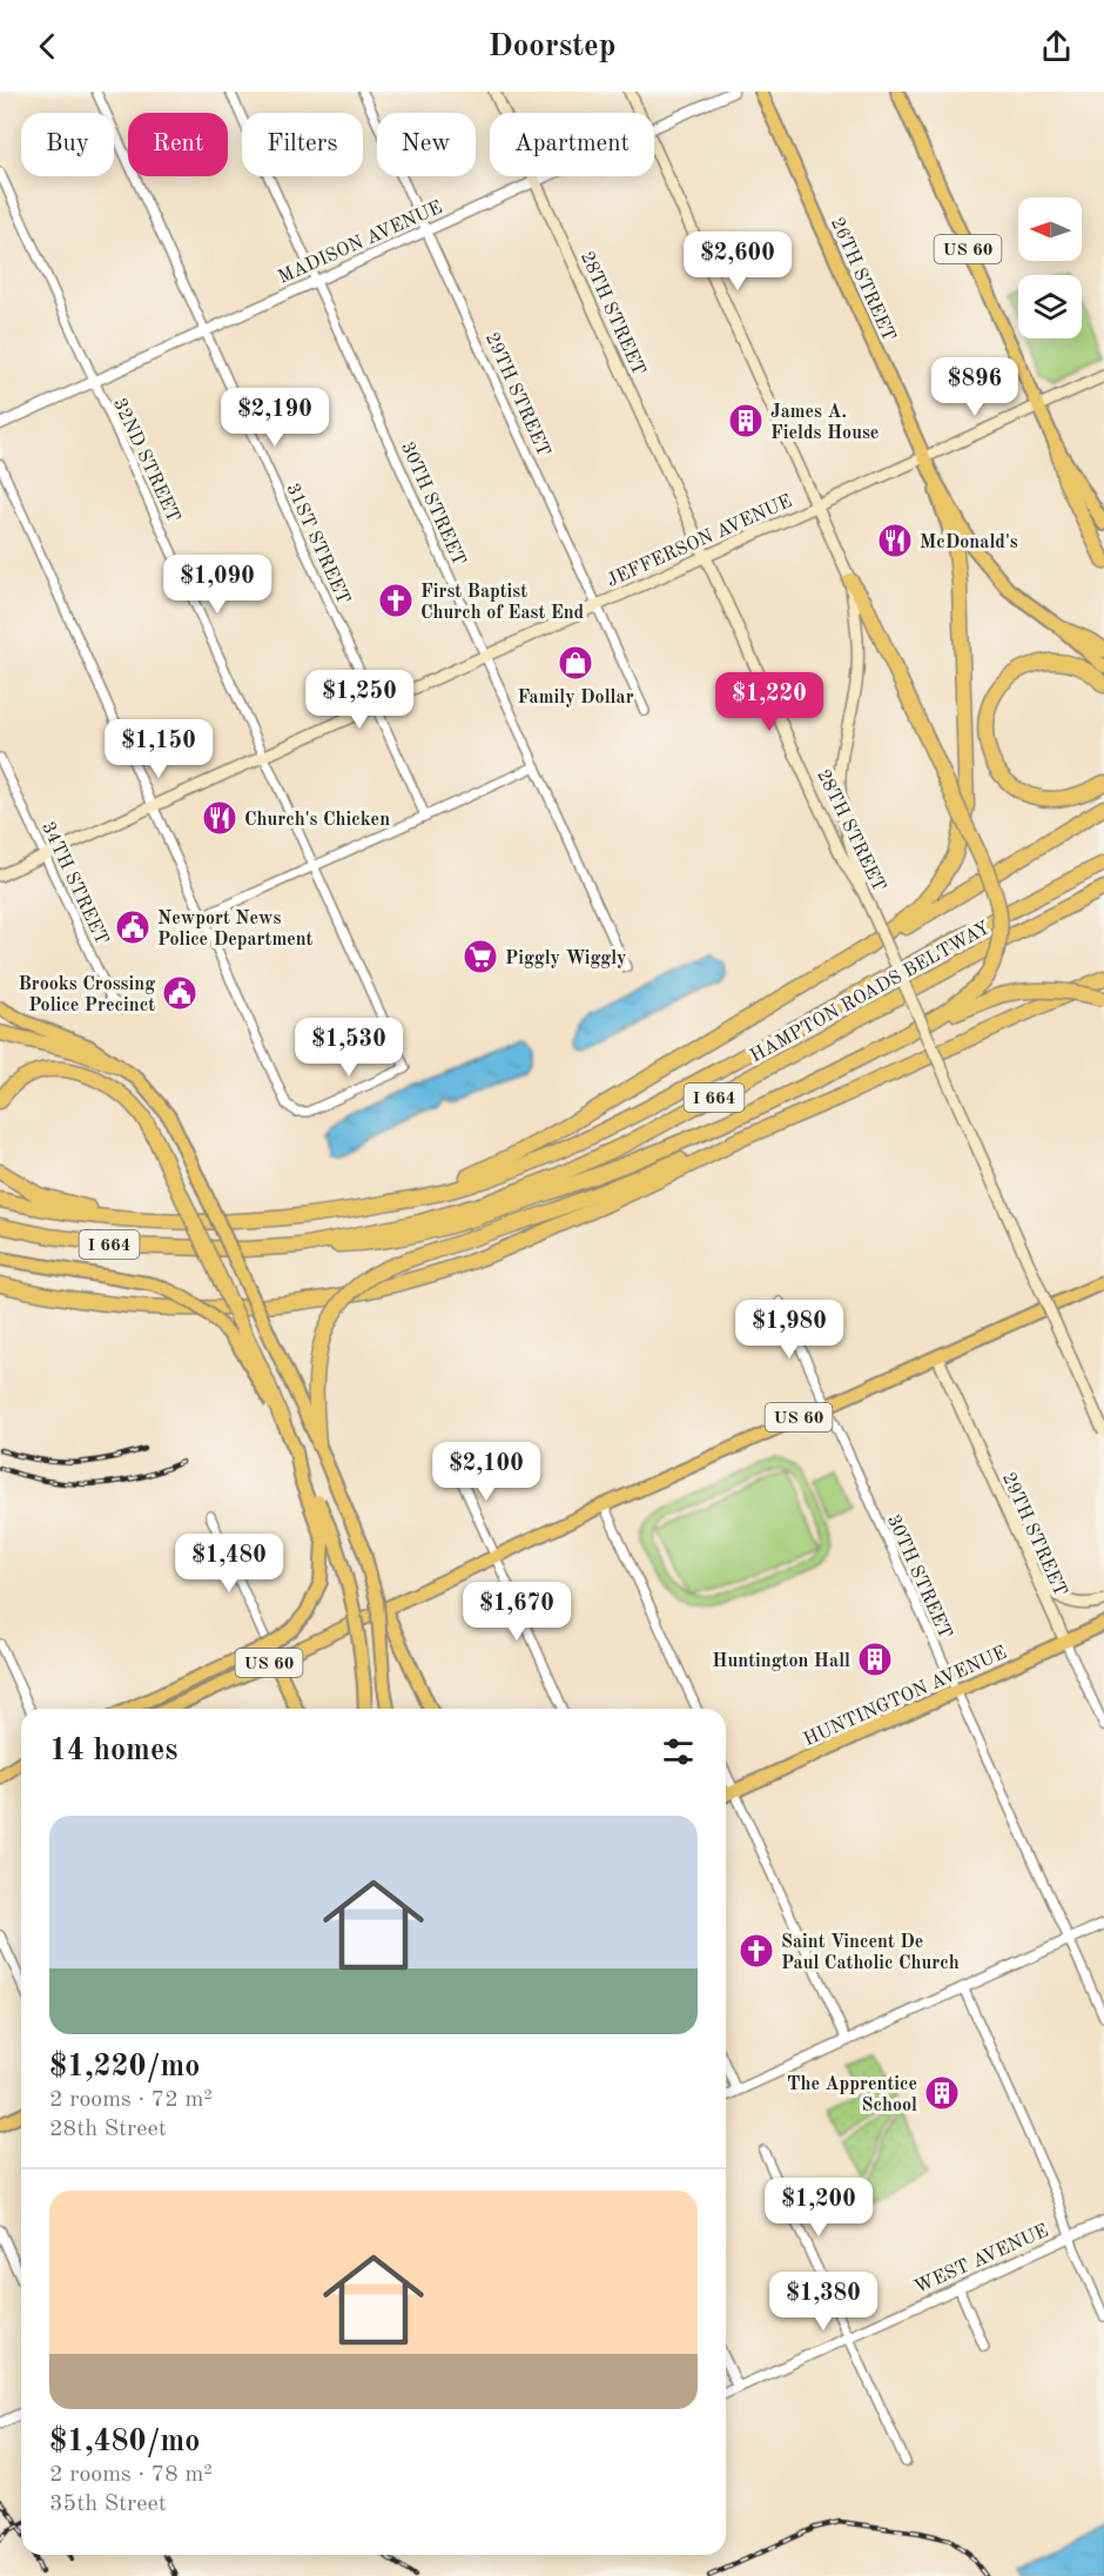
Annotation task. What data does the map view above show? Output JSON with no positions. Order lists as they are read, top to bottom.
{
  "streets": {
    "highway": ["HAMPTON ROADS BELTWAY", "I 664"],
    "main road": [
      "US 60",
      "26TH STREET",
      "28TH STREET",
      "29TH STREET",
      "JEFFERSON AVENUE",
      "HUNTINGTON AVENUE"
    ],
    "street": [
      "MADISON AVENUE",
      "32ND STREET",
      "30TH STREET",
      "31ST STREET",
      "34TH STREET",
      "WEST AVENUE"
    ]
  },
  "crossings": [
    ["MADISON AVENUE", "28TH STREET"],
    ["MADISON AVENUE", "29TH STREET"],
    ["MADISON AVENUE", "32ND STREET"],
    ["MADISON AVENUE", "30TH STREET"],
    ["MADISON AVENUE", "31ST STREET"],
    ["US 60", "29TH STREET"],
    ["US 60", "30TH STREET"],
    ["US 60", "JEFFERSON AVENUE"],
    ["26TH STREET", "JEFFERSON AVENUE"],
    ["28TH STREET", "JEFFERSON AVENUE"],
    ["29TH STREET", "JEFFERSON AVENUE"],
    ["29TH STREET", "HUNTINGTON AVENUE"],
    ["32ND STREET", "JEFFERSON AVENUE"],
    ["30TH STREET", "JEFFERSON AVENUE"],
    ["30TH STREET", "HUNTINGTON AVENUE"],
    ["JEFFERSON AVENUE", "31ST STREET"],
    ["JEFFERSON AVENUE", "34TH STREET"]
  ],
  "places": {
    "building": ["James A. Fields House", "Huntington Hall", "The Apprentice School"],
    "restaurant": ["McDonald's", "Church's Chicken"],
    "church": ["First Baptist Church of East End", "Saint Vincent De Paul Catholic Church"],
    "shop": ["Family Dollar"],
    "public building": ["Newport News Police Department", "Brooks Crossing Police Precinct"],
    "supermarket": ["Piggly Wiggly"]
  },
  "north": "left",
  "page": {
    "header": "Doorstep",
    "chip": [
      "Buy",
      "Rent",
      "Filters",
      "New",
      "Apartment"
    ],
    "price": [
      "$2,600",
      "$896",
      "$2,190",
      "$1,090",
      "$1,250",
      "$1,220",
      "$1,150",
      "$1,530",
      "$1,980",
      "$2,100",
      "$1,480",
      "$1,670",
      "$1,200",
      "$1,380"
    ],
    "heading": "14 homes",
    "list": [
      {
        "name": "$1,220/mo",
        "note": "2 rooms · 72 m² · 28th Street"
      },
      {
        "name": "$1,480/mo",
        "note": "2 rooms · 78 m² · 35th Street"
      }
    ]
  }
}
